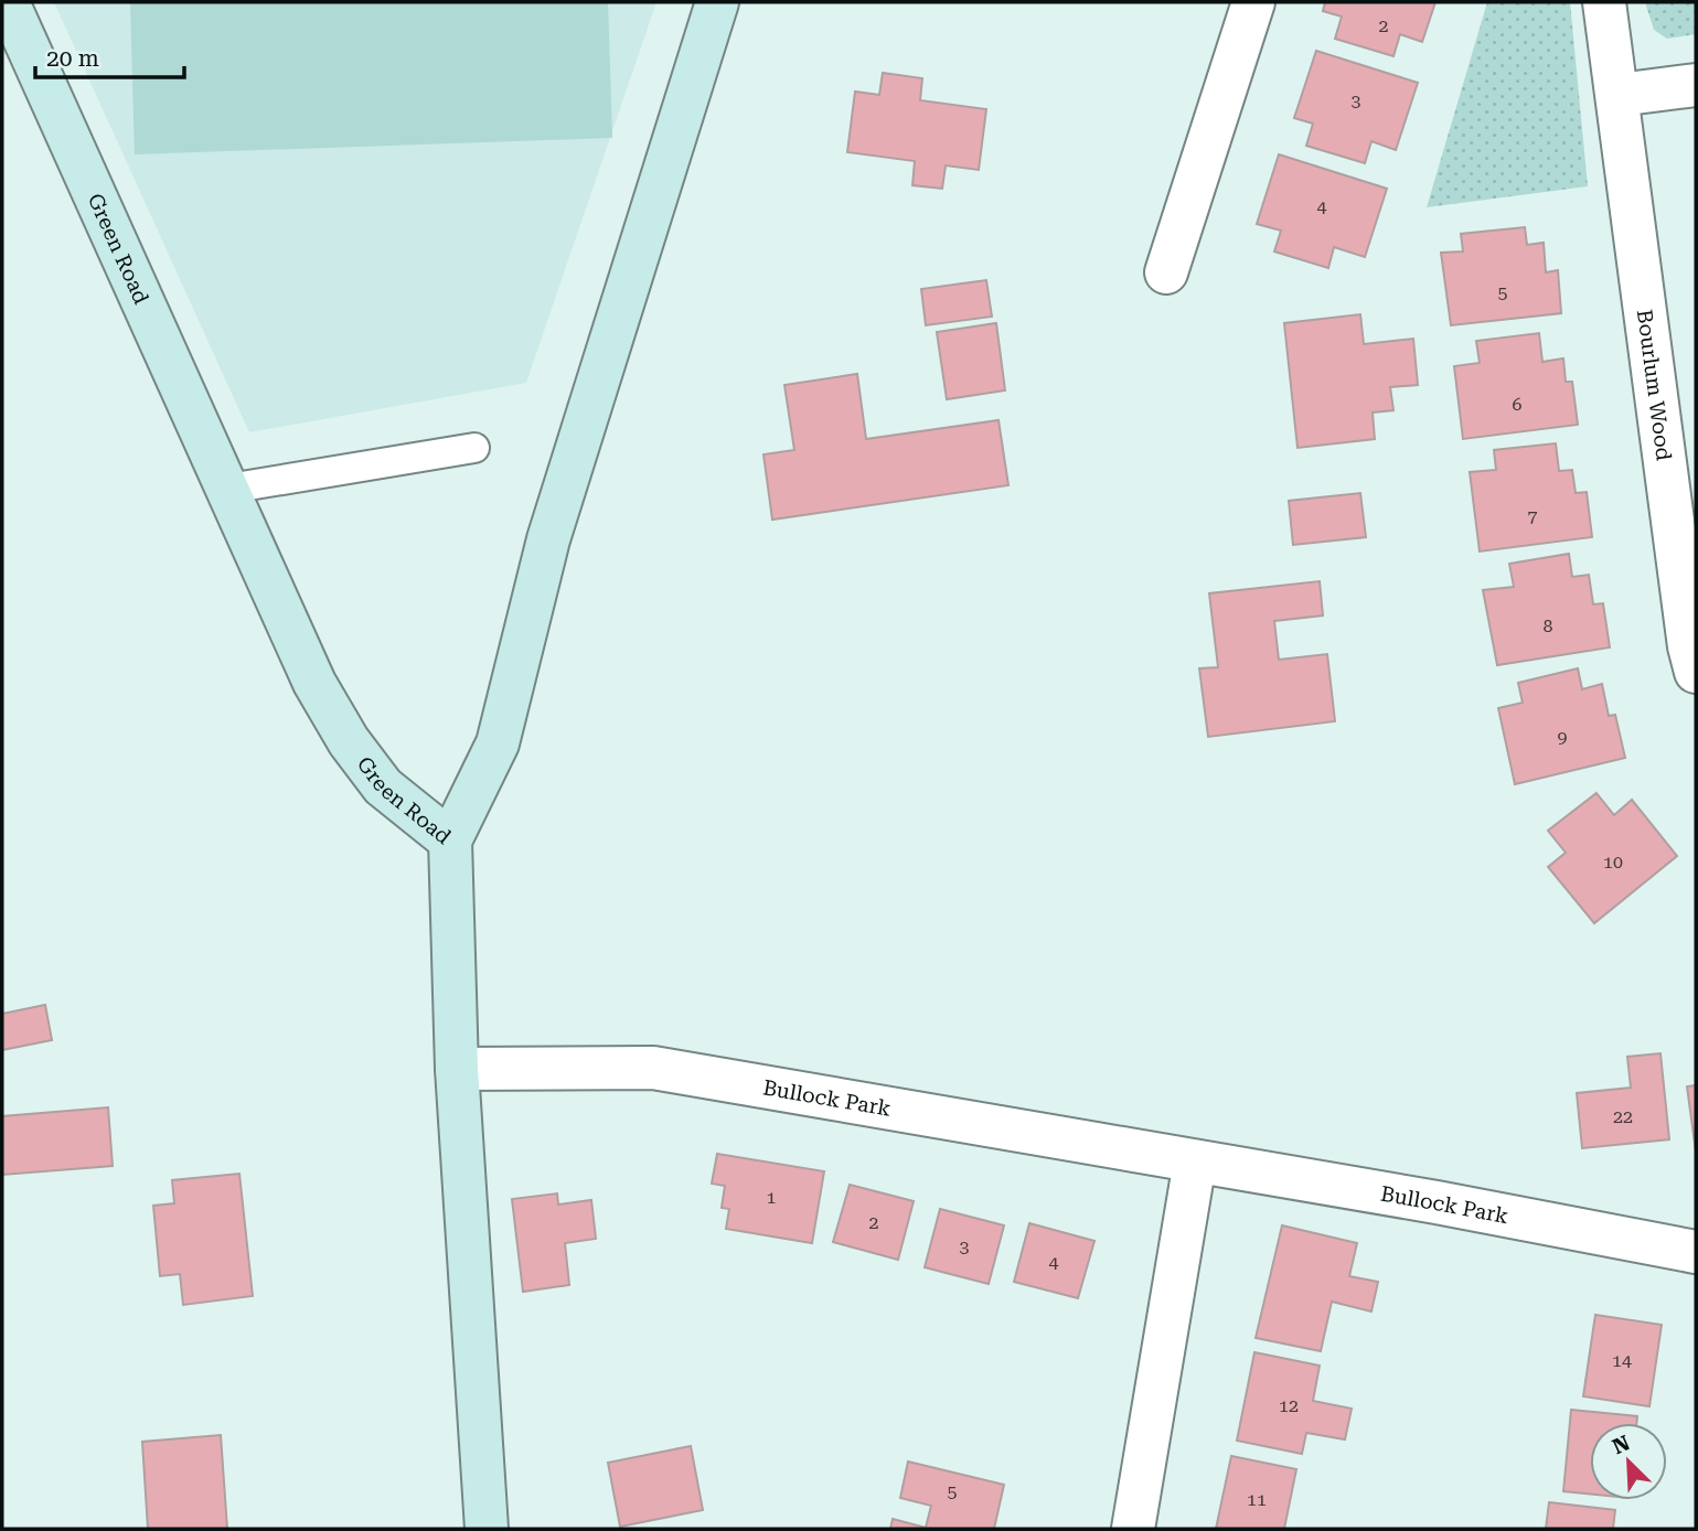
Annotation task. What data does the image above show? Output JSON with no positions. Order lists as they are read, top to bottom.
{
  "streets": {
    "street": ["Green Road", "Bourlum Wood", "Bullock Park"]
  },
  "house_numbers": [
    "2",
    "3",
    "4",
    "5",
    "6",
    "7",
    "8",
    "9",
    "10",
    "22",
    "1",
    "2",
    "3",
    "4",
    "14",
    "12",
    "5",
    "11"
  ],
  "scale_bar": "20 m",
  "north": "top left"
}
